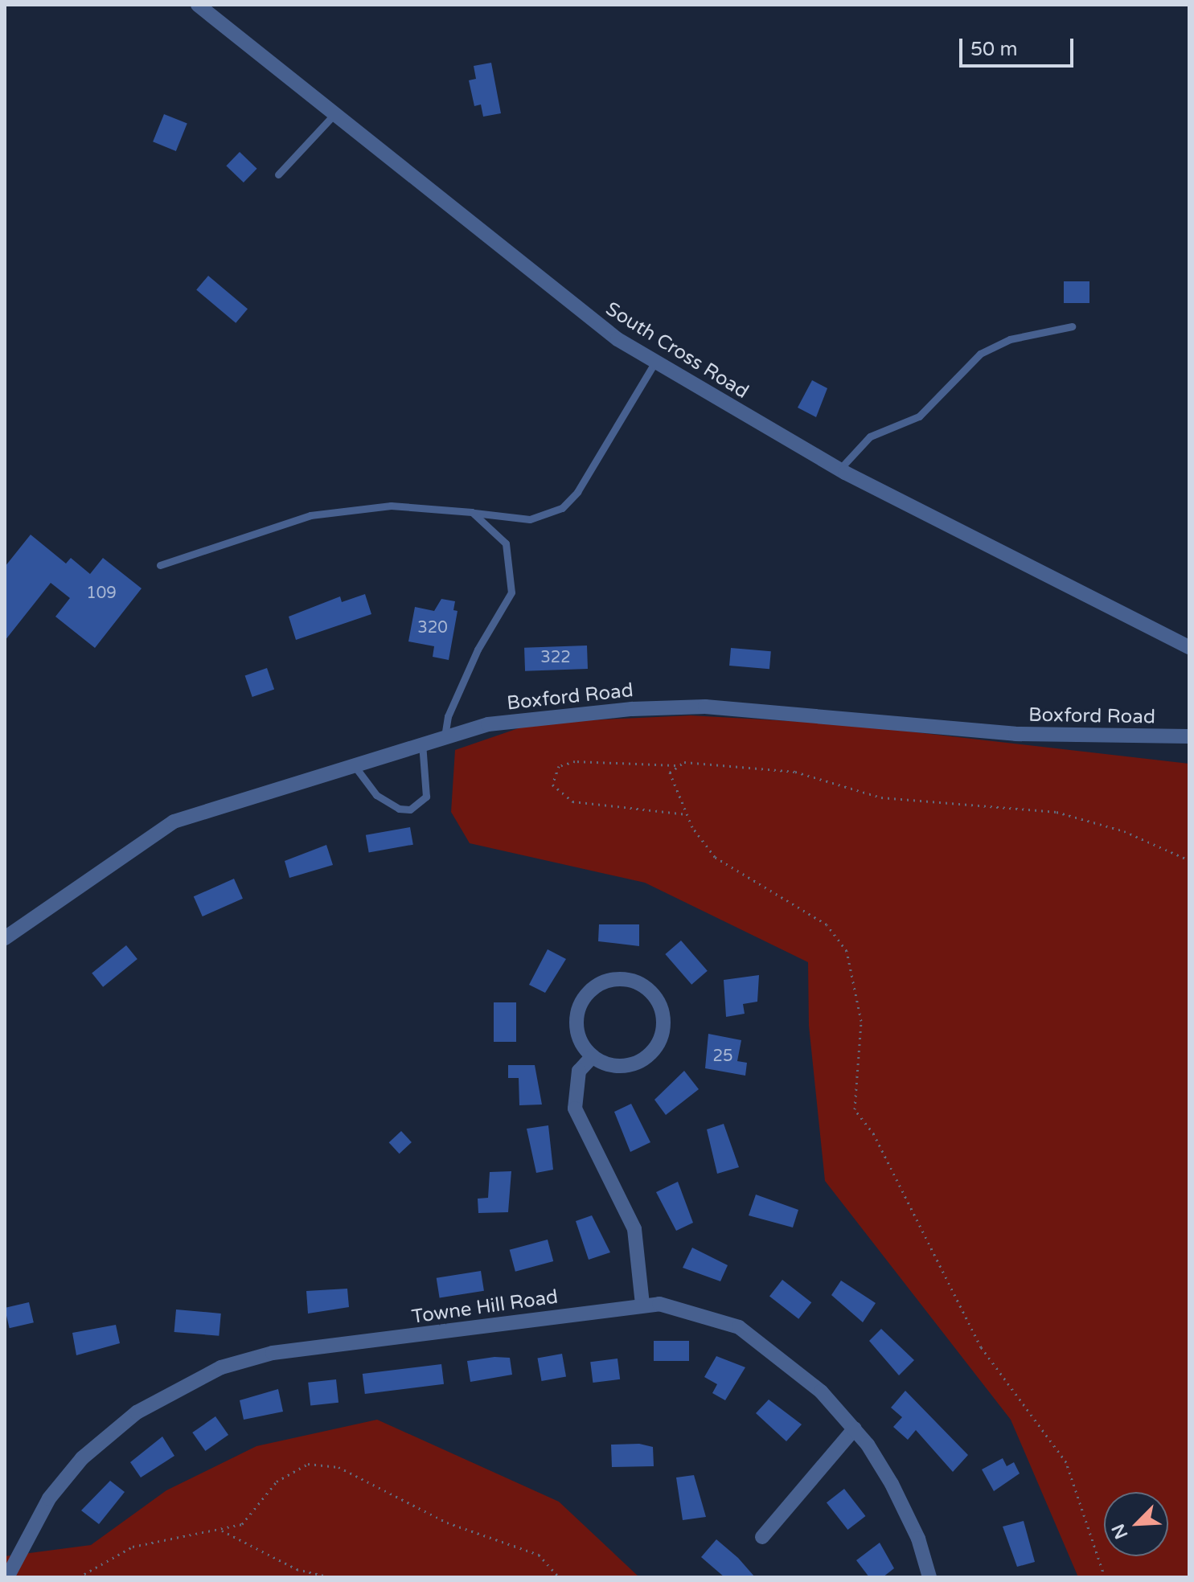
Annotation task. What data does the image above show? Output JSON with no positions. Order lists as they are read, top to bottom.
{
  "streets": {
    "street": ["South Cross Road", "Boxford Road", "Towne Hill Road"]
  },
  "house_numbers": [
    "109",
    "320",
    "322",
    "25"
  ],
  "scale_bar": "50 m",
  "north": "bottom left"
}
